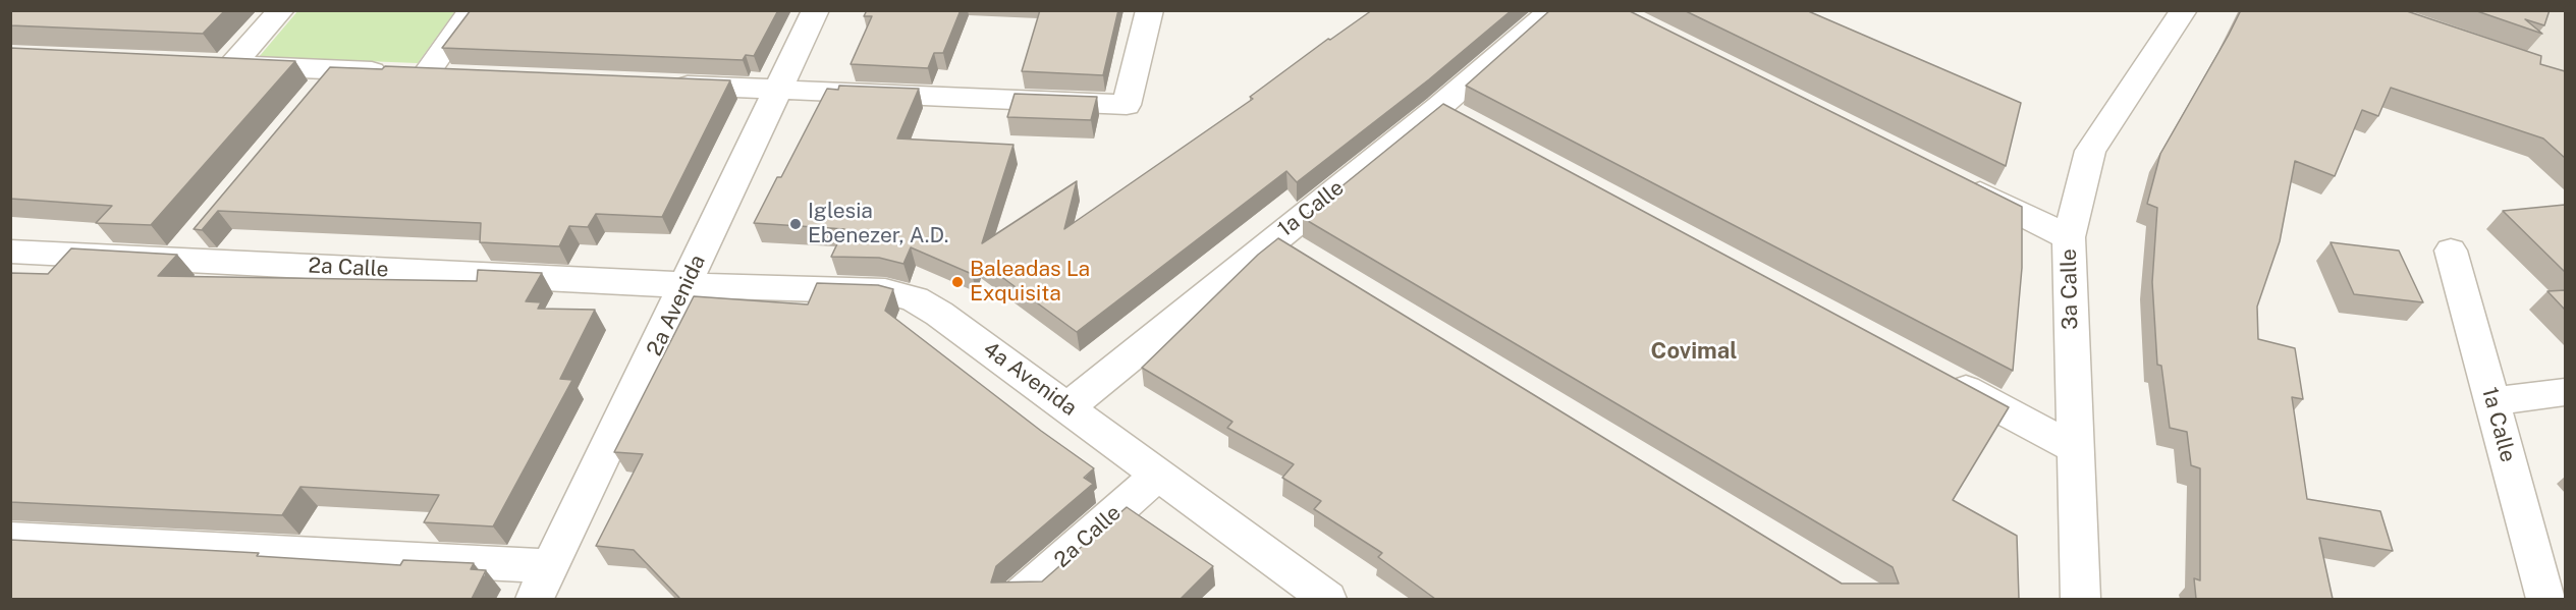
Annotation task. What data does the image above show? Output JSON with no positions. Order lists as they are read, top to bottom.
{
  "streets": {
    "street": [
      "1a Calle",
      "2a Calle",
      "3a Calle",
      "2a Avenida",
      "4a Avenida"
    ]
  },
  "crossings": [
    ["1a Calle", "4a Avenida"],
    ["2a Calle", "2a Avenida"],
    ["2a Calle", "4a Avenida"],
    ["2a Avenida", "4a Avenida"]
  ],
  "districts": ["Covimal"],
  "places": ["Iglesia Ebenezer, A.D.", "Baleadas La Exquisita"]
}
